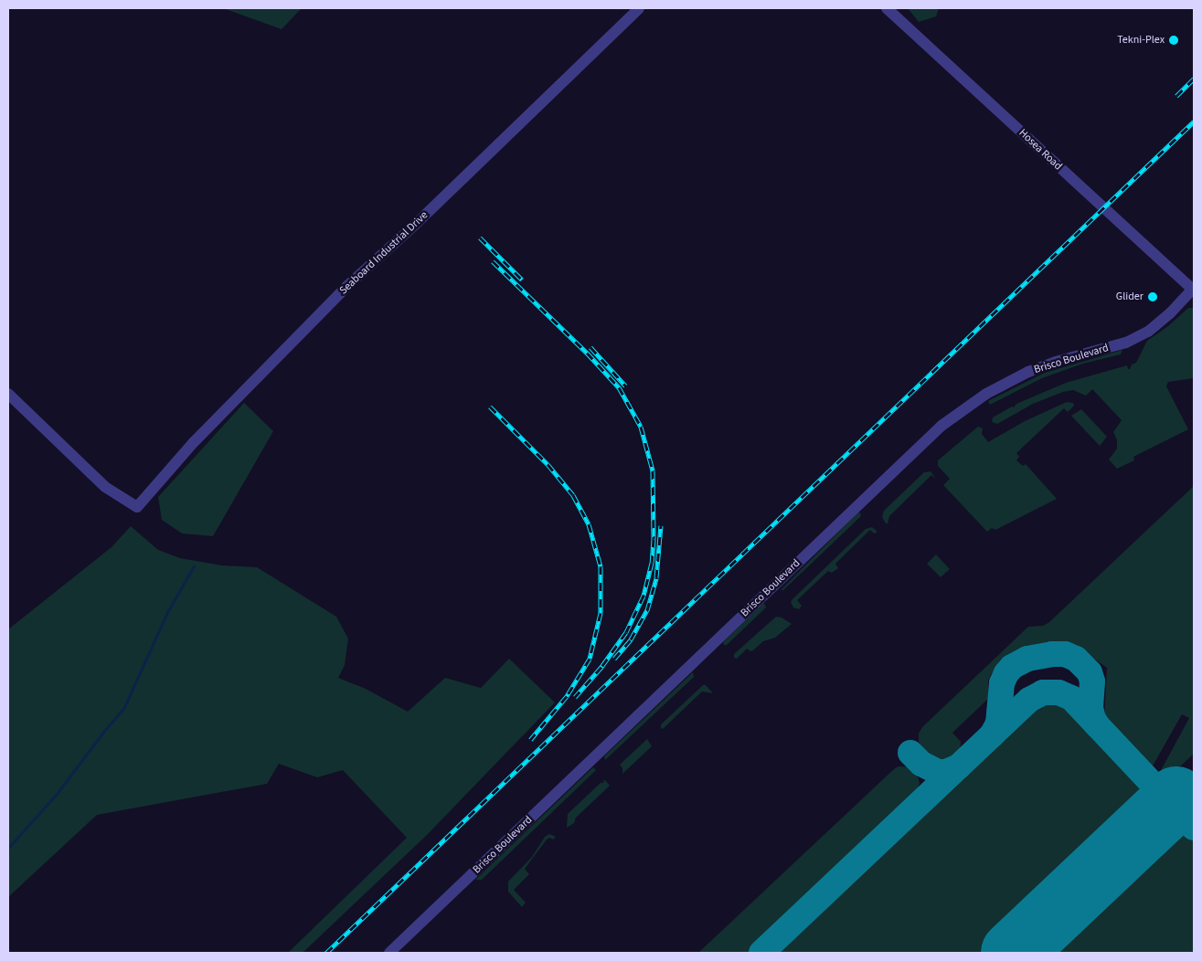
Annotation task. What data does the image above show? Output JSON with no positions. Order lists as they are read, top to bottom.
{
  "streets": {
    "street": ["Hosea Road", "Seaboard Industrial Drive", "Brisco Boulevard"]
  },
  "crossings": [
    ["Hosea Road", "Brisco Boulevard"]
  ],
  "places": ["Tekni-Plex", "Glider"]
}
